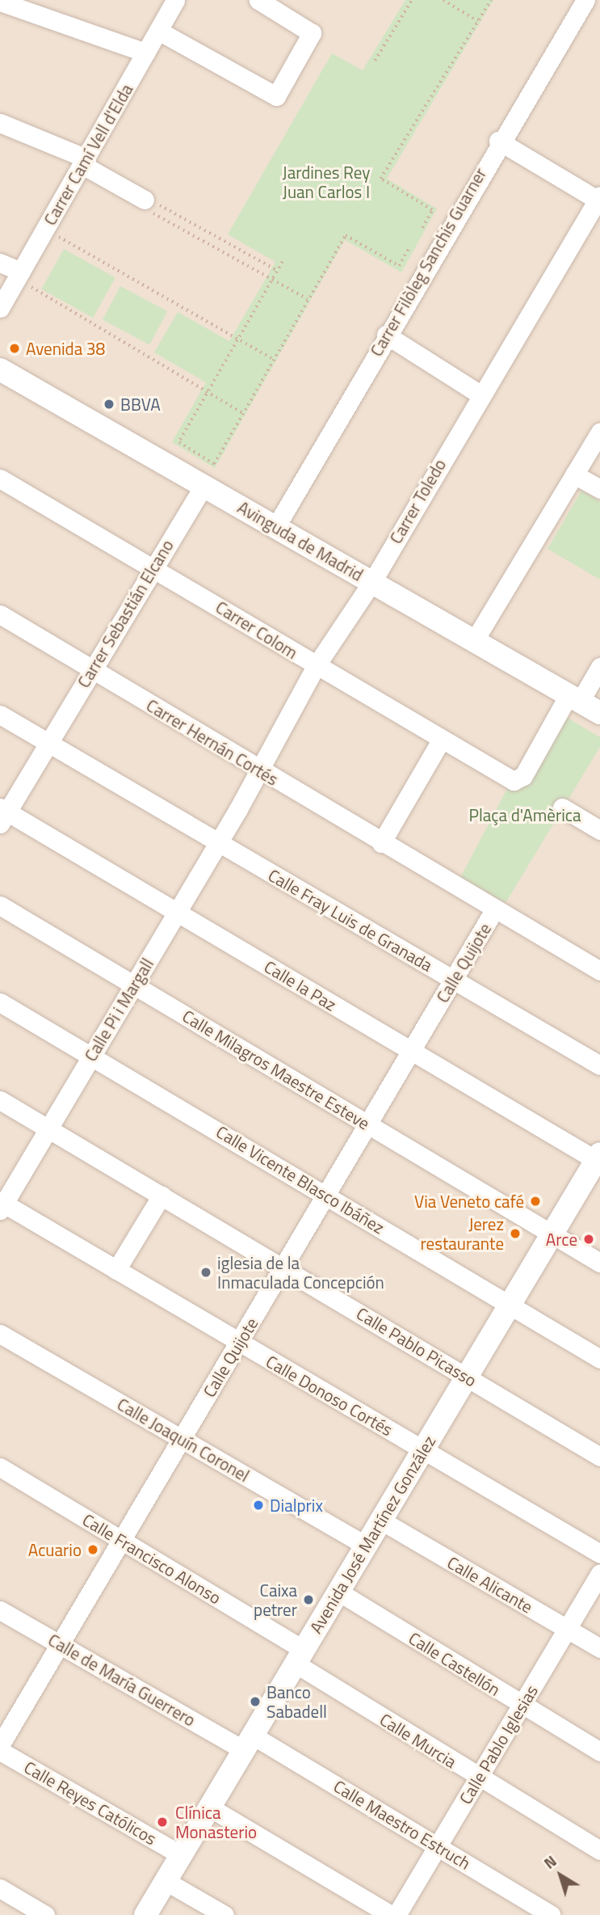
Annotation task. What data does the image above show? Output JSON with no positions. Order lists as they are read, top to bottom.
{
  "streets": {
    "street": [
      "Carrer Camí Vell d'Elda",
      "Carrer Filòleg Sanchis Guarner",
      "Carrer Toledo",
      "Avinguda de Madrid",
      "Carrer Sebastián Elcano",
      "Carrer Colom",
      "Carrer Hernán Cortés",
      "Calle Fray Luis de Granada",
      "Calle Quijote",
      "Calle la Paz",
      "Calle Pi i Margall",
      "Calle Milagros Maestre Esteve",
      "Calle Vicente Blasco Ibáñez",
      "Calle Pablo Picasso",
      "Calle Donoso Cortés",
      "Calle Joaquín Coronel",
      "Avenida José Martínez González",
      "Calle Francisco Alonso",
      "Calle Alicante",
      "Calle Castellón",
      "Calle de María Guerrero",
      "Calle Murcia",
      "Calle Pablo Iglesias",
      "Calle Reyes Católicos",
      "Calle Maestro Estruch"
    ]
  },
  "crossings": [
    ["Carrer Filòleg Sanchis Guarner", "Avinguda de Madrid"],
    ["Carrer Toledo", "Avinguda de Madrid"],
    ["Carrer Toledo", "Carrer Colom"],
    ["Carrer Toledo", "Carrer Hernán Cortés"],
    ["Carrer Toledo", "Calle Pi i Margall"],
    ["Avinguda de Madrid", "Carrer Sebastián Elcano"],
    ["Avinguda de Madrid", "Carrer Colom"],
    ["Carrer Sebastián Elcano", "Carrer Colom"],
    ["Carrer Sebastián Elcano", "Carrer Hernán Cortés"],
    ["Carrer Sebastián Elcano", "Calle Fray Luis de Granada"],
    ["Carrer Sebastián Elcano", "Calle la Paz"],
    ["Carrer Hernán Cortés", "Calle Quijote"],
    ["Calle Fray Luis de Granada", "Calle Quijote"],
    ["Calle Fray Luis de Granada", "Calle Pi i Margall"],
    ["Calle Quijote", "Calle la Paz"],
    ["Calle Quijote", "Calle Milagros Maestre Esteve"],
    ["Calle Quijote", "Calle Vicente Blasco Ibáñez"],
    ["Calle Quijote", "Calle Pablo Picasso"],
    ["Calle Quijote", "Calle Donoso Cortés"],
    ["Calle Quijote", "Calle Joaquín Coronel"],
    ["Calle Quijote", "Calle Francisco Alonso"],
    ["Calle Quijote", "Calle de María Guerrero"],
    ["Calle la Paz", "Calle Pi i Margall"],
    ["Calle la Paz", "Avenida José Martínez González"],
    ["Calle Pi i Margall", "Calle Milagros Maestre Esteve"],
    ["Calle Pi i Margall", "Calle Vicente Blasco Ibáñez"],
    ["Calle Pi i Margall", "Calle Pablo Picasso"],
    ["Calle Pi i Margall", "Calle Donoso Cortés"],
    ["Calle Milagros Maestre Esteve", "Avenida José Martínez González"],
    ["Calle Vicente Blasco Ibáñez", "Avenida José Martínez González"],
    ["Calle Pablo Picasso", "Avenida José Martínez González"],
    ["Calle Donoso Cortés", "Avenida José Martínez González"],
    ["Calle Joaquín Coronel", "Avenida José Martínez González"],
    ["Avenida José Martínez González", "Calle Francisco Alonso"],
    ["Avenida José Martínez González", "Calle Alicante"],
    ["Avenida José Martínez González", "Calle Castellón"],
    ["Avenida José Martínez González", "Calle de María Guerrero"],
    ["Avenida José Martínez González", "Calle Murcia"],
    ["Avenida José Martínez González", "Calle Reyes Católicos"],
    ["Avenida José Martínez González", "Calle Maestro Estruch"],
    ["Calle Francisco Alonso", "Calle Murcia"],
    ["Calle Alicante", "Calle Pablo Iglesias"],
    ["Calle Castellón", "Calle Pablo Iglesias"],
    ["Calle de María Guerrero", "Calle Maestro Estruch"],
    ["Calle Murcia", "Calle Pablo Iglesias"],
    ["Calle Pablo Iglesias", "Calle Maestro Estruch"]
  ],
  "parks": ["Jardines Rey Juan Carlos I", "Plaça d'Amèrica"],
  "places": [
    "Avenida 38",
    "BBVA",
    "Via Veneto café",
    "Jerez restaurante",
    "Arce",
    "iglesia de la Inmaculada Concepción",
    "Dialprix",
    "Acuario",
    "Caixa petrer",
    "Banco Sabadell",
    "Clínica Monasterio"
  ],
  "north": "top left"
}
